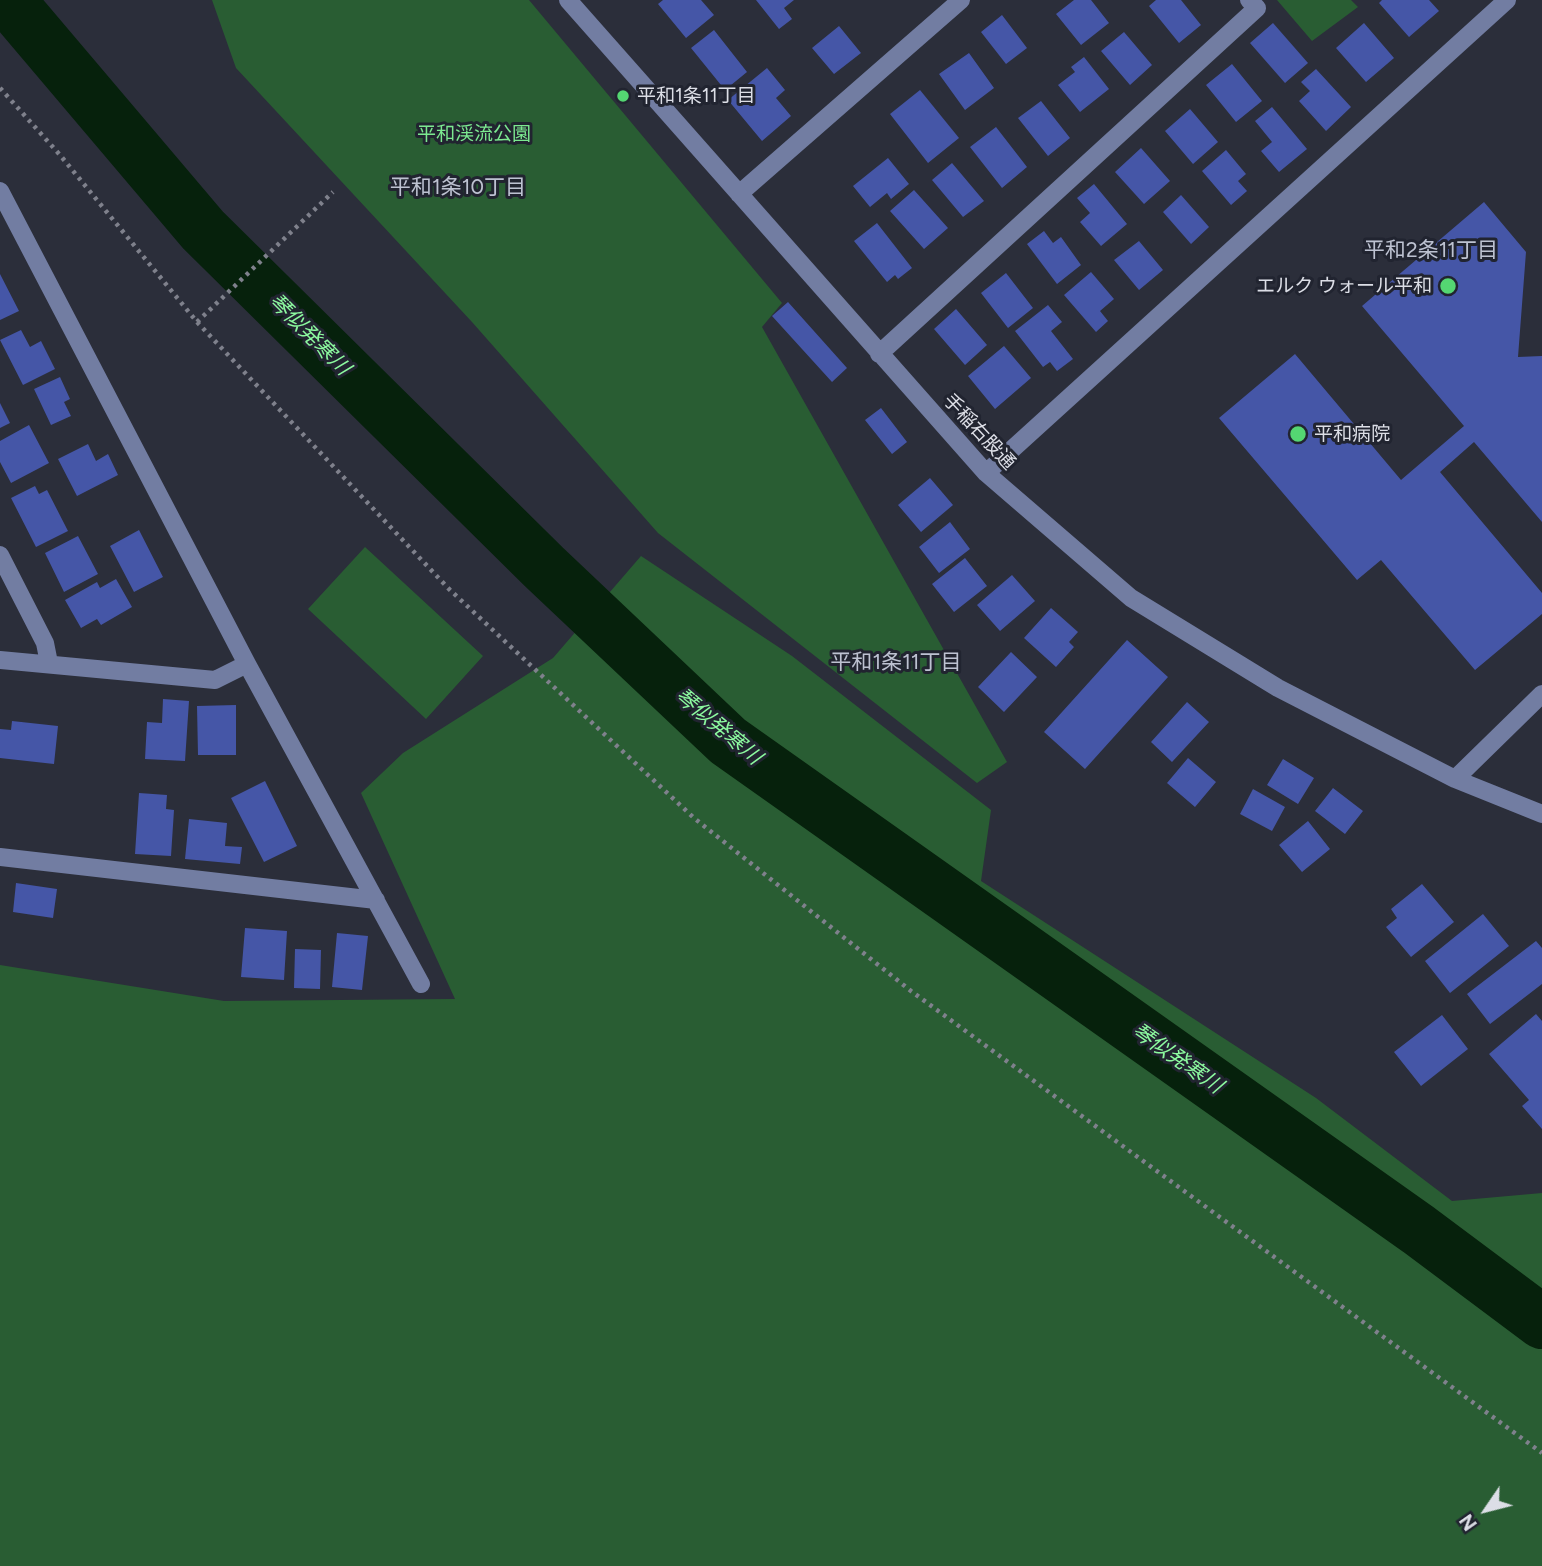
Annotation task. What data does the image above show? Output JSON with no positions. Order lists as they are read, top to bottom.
{
  "streets": {
    "street": ["手稲右股通"]
  },
  "districts": ["平和1条10丁目", "平和2条11丁目", "平和1条11丁目"],
  "water": ["琴似発寒川"],
  "parks": ["平和渓流公園"],
  "places": ["平和1条11丁目", "エルク ウォール平和", "平和病院"],
  "north": "bottom left"
}
